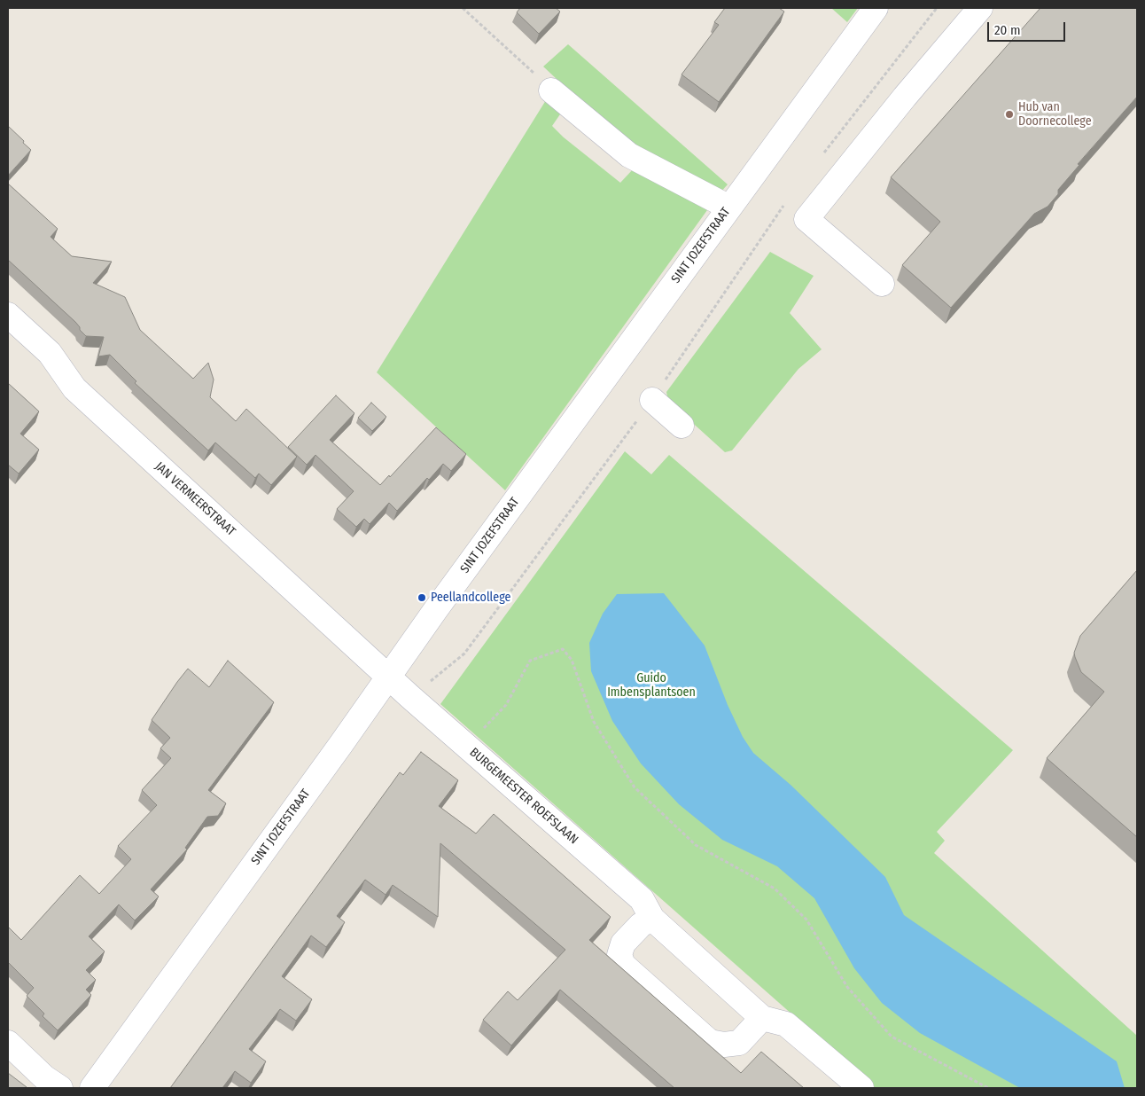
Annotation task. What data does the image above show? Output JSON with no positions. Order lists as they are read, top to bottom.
{
  "streets": {
    "street": ["SINT JOZEFSTRAAT", "JAN VERMEERSTRAAT", "BURGEMEESTER ROEFSLAAN"]
  },
  "crossings": [
    ["SINT JOZEFSTRAAT", "JAN VERMEERSTRAAT"],
    ["SINT JOZEFSTRAAT", "BURGEMEESTER ROEFSLAAN"],
    ["JAN VERMEERSTRAAT", "BURGEMEESTER ROEFSLAAN"]
  ],
  "parks": ["Guido Imbensplantsoen"],
  "places": ["Hub van Doornecollege", "Peellandcollege"],
  "scale_bar": "20 m"
}
